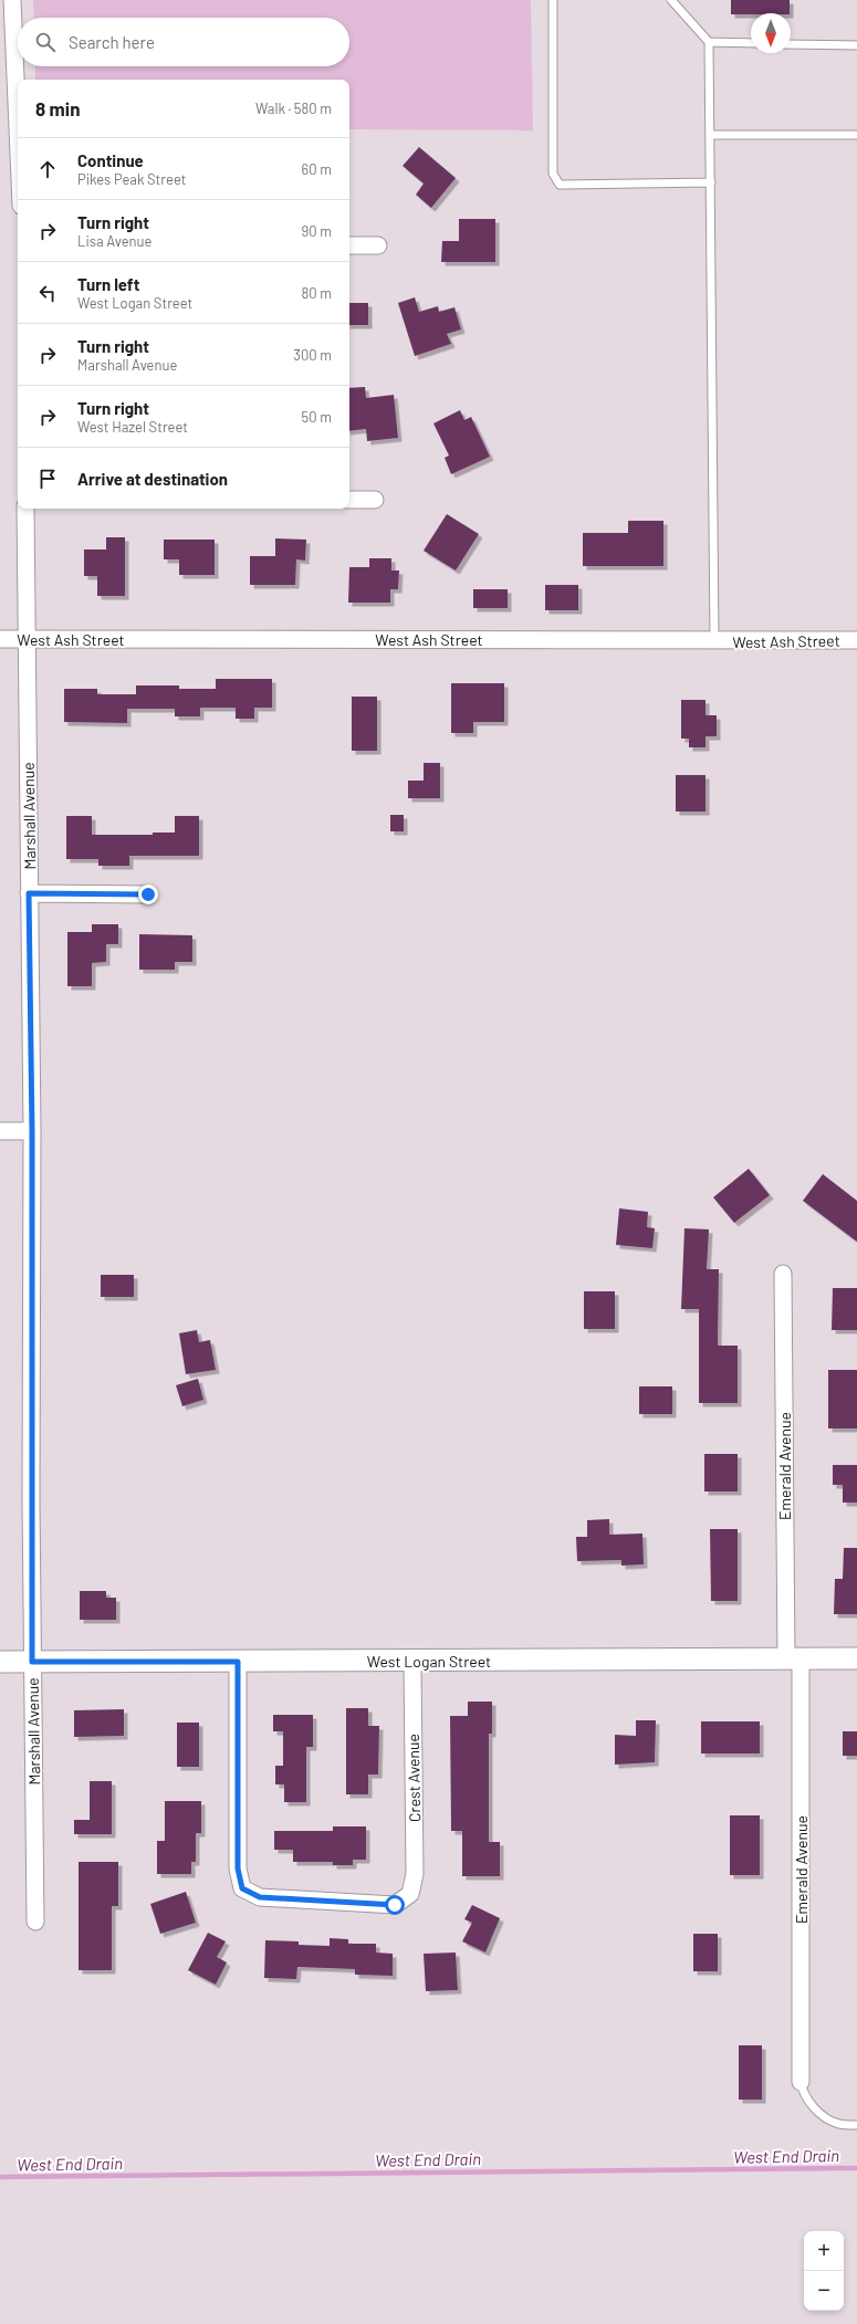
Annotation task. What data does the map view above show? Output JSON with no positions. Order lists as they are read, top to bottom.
{
  "streets": {
    "street": [
      "West Ash Street",
      "Marshall Avenue",
      "Emerald Avenue",
      "West Logan Street",
      "Crest Avenue"
    ]
  },
  "crossings": [
    ["West Ash Street", "Marshall Avenue"],
    ["Marshall Avenue", "West Logan Street"],
    ["Emerald Avenue", "West Logan Street"],
    ["West Logan Street", "Crest Avenue"]
  ],
  "water": ["West End Drain"],
  "north": "bottom",
  "page": {
    "search": "Search here",
    "heading": ["8 min", "Walk · 580 m"],
    "list": [
      ["Continue", "Pikes Peak Street", "60 m"],
      ["Turn right", "Lisa Avenue", "90 m"],
      ["Turn left", "West Logan Street", "80 m"],
      ["Turn right", "Marshall Avenue", "300 m"],
      ["Turn right", "West Hazel Street", "50 m"],
      "Arrive at destination"
    ],
    "map_buttons": ["+", "−"]
  }
}
